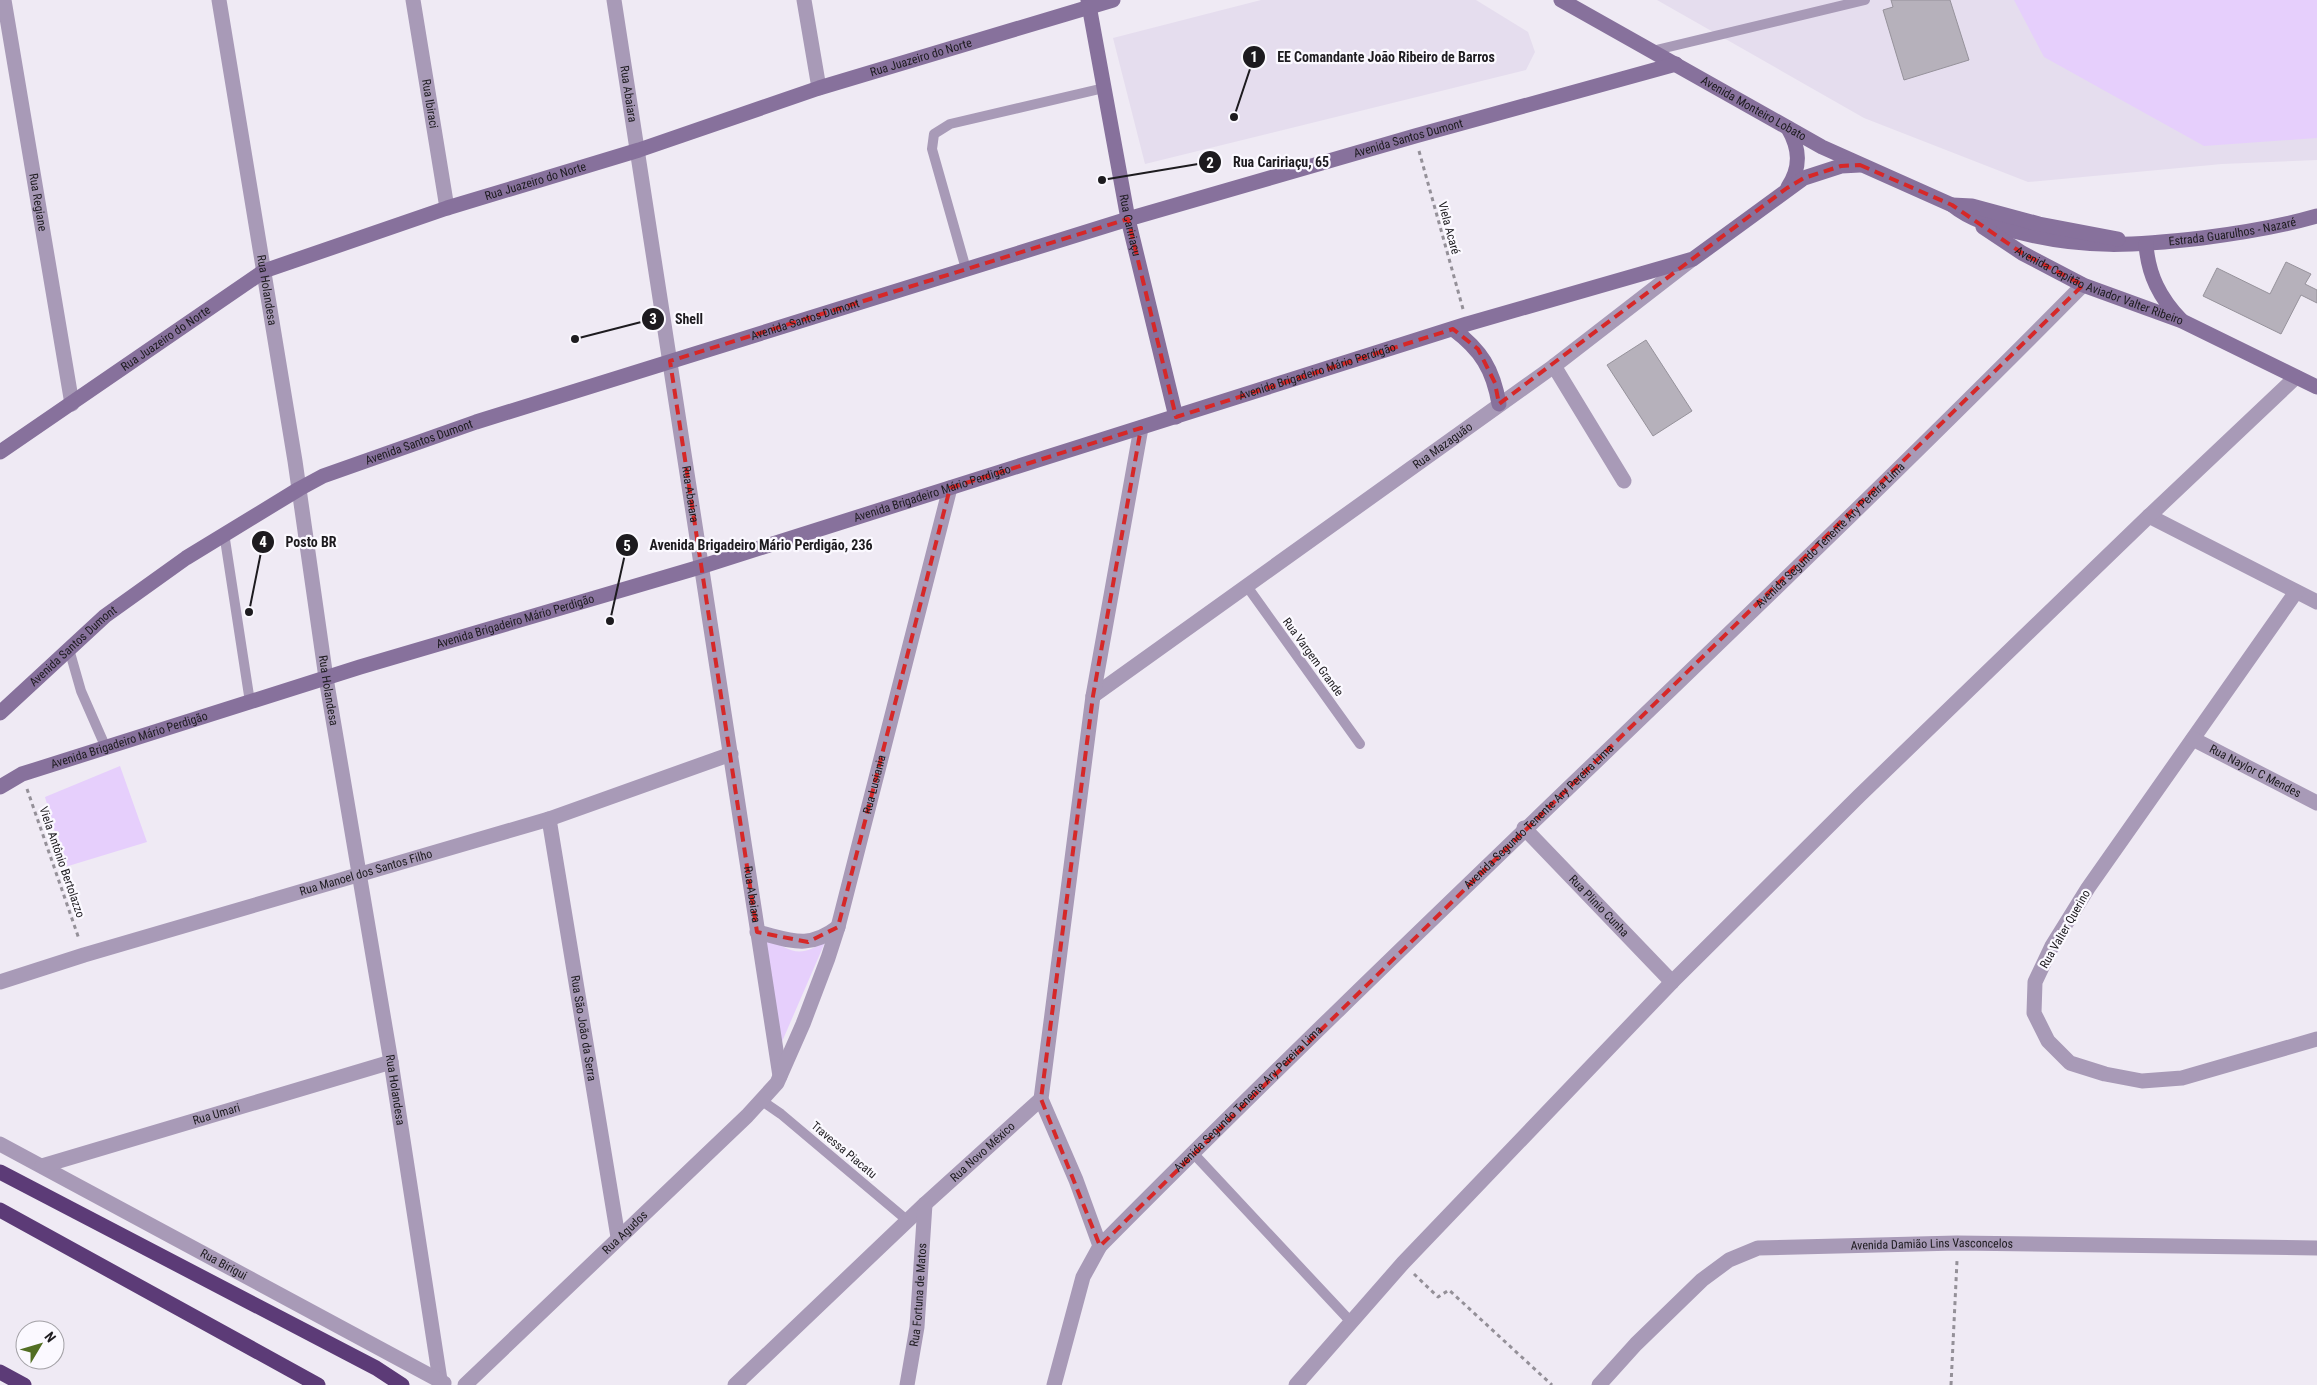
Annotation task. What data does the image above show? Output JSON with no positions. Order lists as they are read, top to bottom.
{
  "streets": {
    "main road": [
      "Rua Juazeiro do Norte",
      "Avenida Monteiro Lobato",
      "Avenida Santos Dumont",
      "Rua Caririaçu",
      "Estrada Guarulhos - Nazaré",
      "Avenida Capitão Aviador Valter Ribeiro",
      "Avenida Brigadeiro Mário Perdigão",
      "Rua Mazaguão"
    ],
    "street": [
      "Rua Abaiara",
      "Rua Ibiraci",
      "Rua Regiane",
      "Rua Holandesa",
      "Avenida Segundo Tenente Ary Pereira Lima",
      "Rua Naylor C Mendes",
      "Rua Lusiania",
      "Rua Manoel dos Santos Filho",
      "Rua Plinio Cunha",
      "Rua Valter Querino",
      "Rua São João da Serra",
      "Rua Umari",
      "Rua Novo México",
      "Rua Agudos",
      "Avenida Damião Lins Vasconcelos",
      "Rua Birigui",
      "Rua Fortuna de Matos"
    ],
    "lane": ["Rua Vargem Grande", "Travessa Piacatu"],
    "path": ["Viela Acaré", "Viela Antônio Bertolazzo"]
  },
  "crossings": [
    ["Rua Juazeiro do Norte", "Rua Abaiara"],
    ["Rua Juazeiro do Norte", "Rua Ibiraci"],
    ["Rua Juazeiro do Norte", "Rua Regiane"],
    ["Rua Juazeiro do Norte", "Rua Caririaçu"],
    ["Rua Juazeiro do Norte", "Rua Holandesa"],
    ["Rua Abaiara", "Avenida Santos Dumont"],
    ["Rua Abaiara", "Avenida Brigadeiro Mário Perdigão"],
    ["Rua Abaiara", "Rua Lusiania"],
    ["Rua Abaiara", "Rua Manoel dos Santos Filho"],
    ["Rua Abaiara", "Rua Agudos"],
    ["Avenida Monteiro Lobato", "Avenida Santos Dumont"],
    ["Avenida Monteiro Lobato", "Estrada Guarulhos - Nazaré"],
    ["Avenida Monteiro Lobato", "Avenida Capitão Aviador Valter Ribeiro"],
    ["Avenida Santos Dumont", "Rua Caririaçu"],
    ["Avenida Santos Dumont", "Viela Acaré"],
    ["Avenida Santos Dumont", "Rua Holandesa"],
    ["Rua Caririaçu", "Avenida Brigadeiro Mário Perdigão"],
    ["Viela Acaré", "Avenida Brigadeiro Mário Perdigão"],
    ["Estrada Guarulhos - Nazaré", "Avenida Capitão Aviador Valter Ribeiro"],
    ["Avenida Capitão Aviador Valter Ribeiro", "Avenida Segundo Tenente Ary Pereira Lima"],
    ["Rua Holandesa", "Avenida Brigadeiro Mário Perdigão"],
    ["Rua Holandesa", "Rua Manoel dos Santos Filho"],
    ["Rua Holandesa", "Rua Umari"],
    ["Rua Holandesa", "Rua Birigui"],
    ["Avenida Brigadeiro Mário Perdigão", "Rua Mazaguão"],
    ["Avenida Brigadeiro Mário Perdigão", "Rua Lusiania"],
    ["Avenida Brigadeiro Mário Perdigão", "Viela Antônio Bertolazzo"],
    ["Rua Mazaguão", "Rua Vargem Grande"],
    ["Avenida Segundo Tenente Ary Pereira Lima", "Rua Plinio Cunha"],
    ["Rua Naylor C Mendes", "Rua Valter Querino"],
    ["Rua Lusiania", "Rua Agudos"],
    ["Viela Antônio Bertolazzo", "Rua Manoel dos Santos Filho"],
    ["Rua Manoel dos Santos Filho", "Rua São João da Serra"],
    ["Rua São João da Serra", "Rua Agudos"],
    ["Rua Umari", "Rua Birigui"],
    ["Travessa Piacatu", "Rua Novo México"],
    ["Travessa Piacatu", "Rua Agudos"],
    ["Rua Novo México", "Rua Fortuna de Matos"]
  ],
  "places": [
    "EE Comandante João Ribeiro de Barros",
    "Rua Caririaçu, 65",
    "Shell",
    "Posto BR",
    "Avenida Brigadeiro Mário Perdigão, 236"
  ],
  "north": "top right"
}
